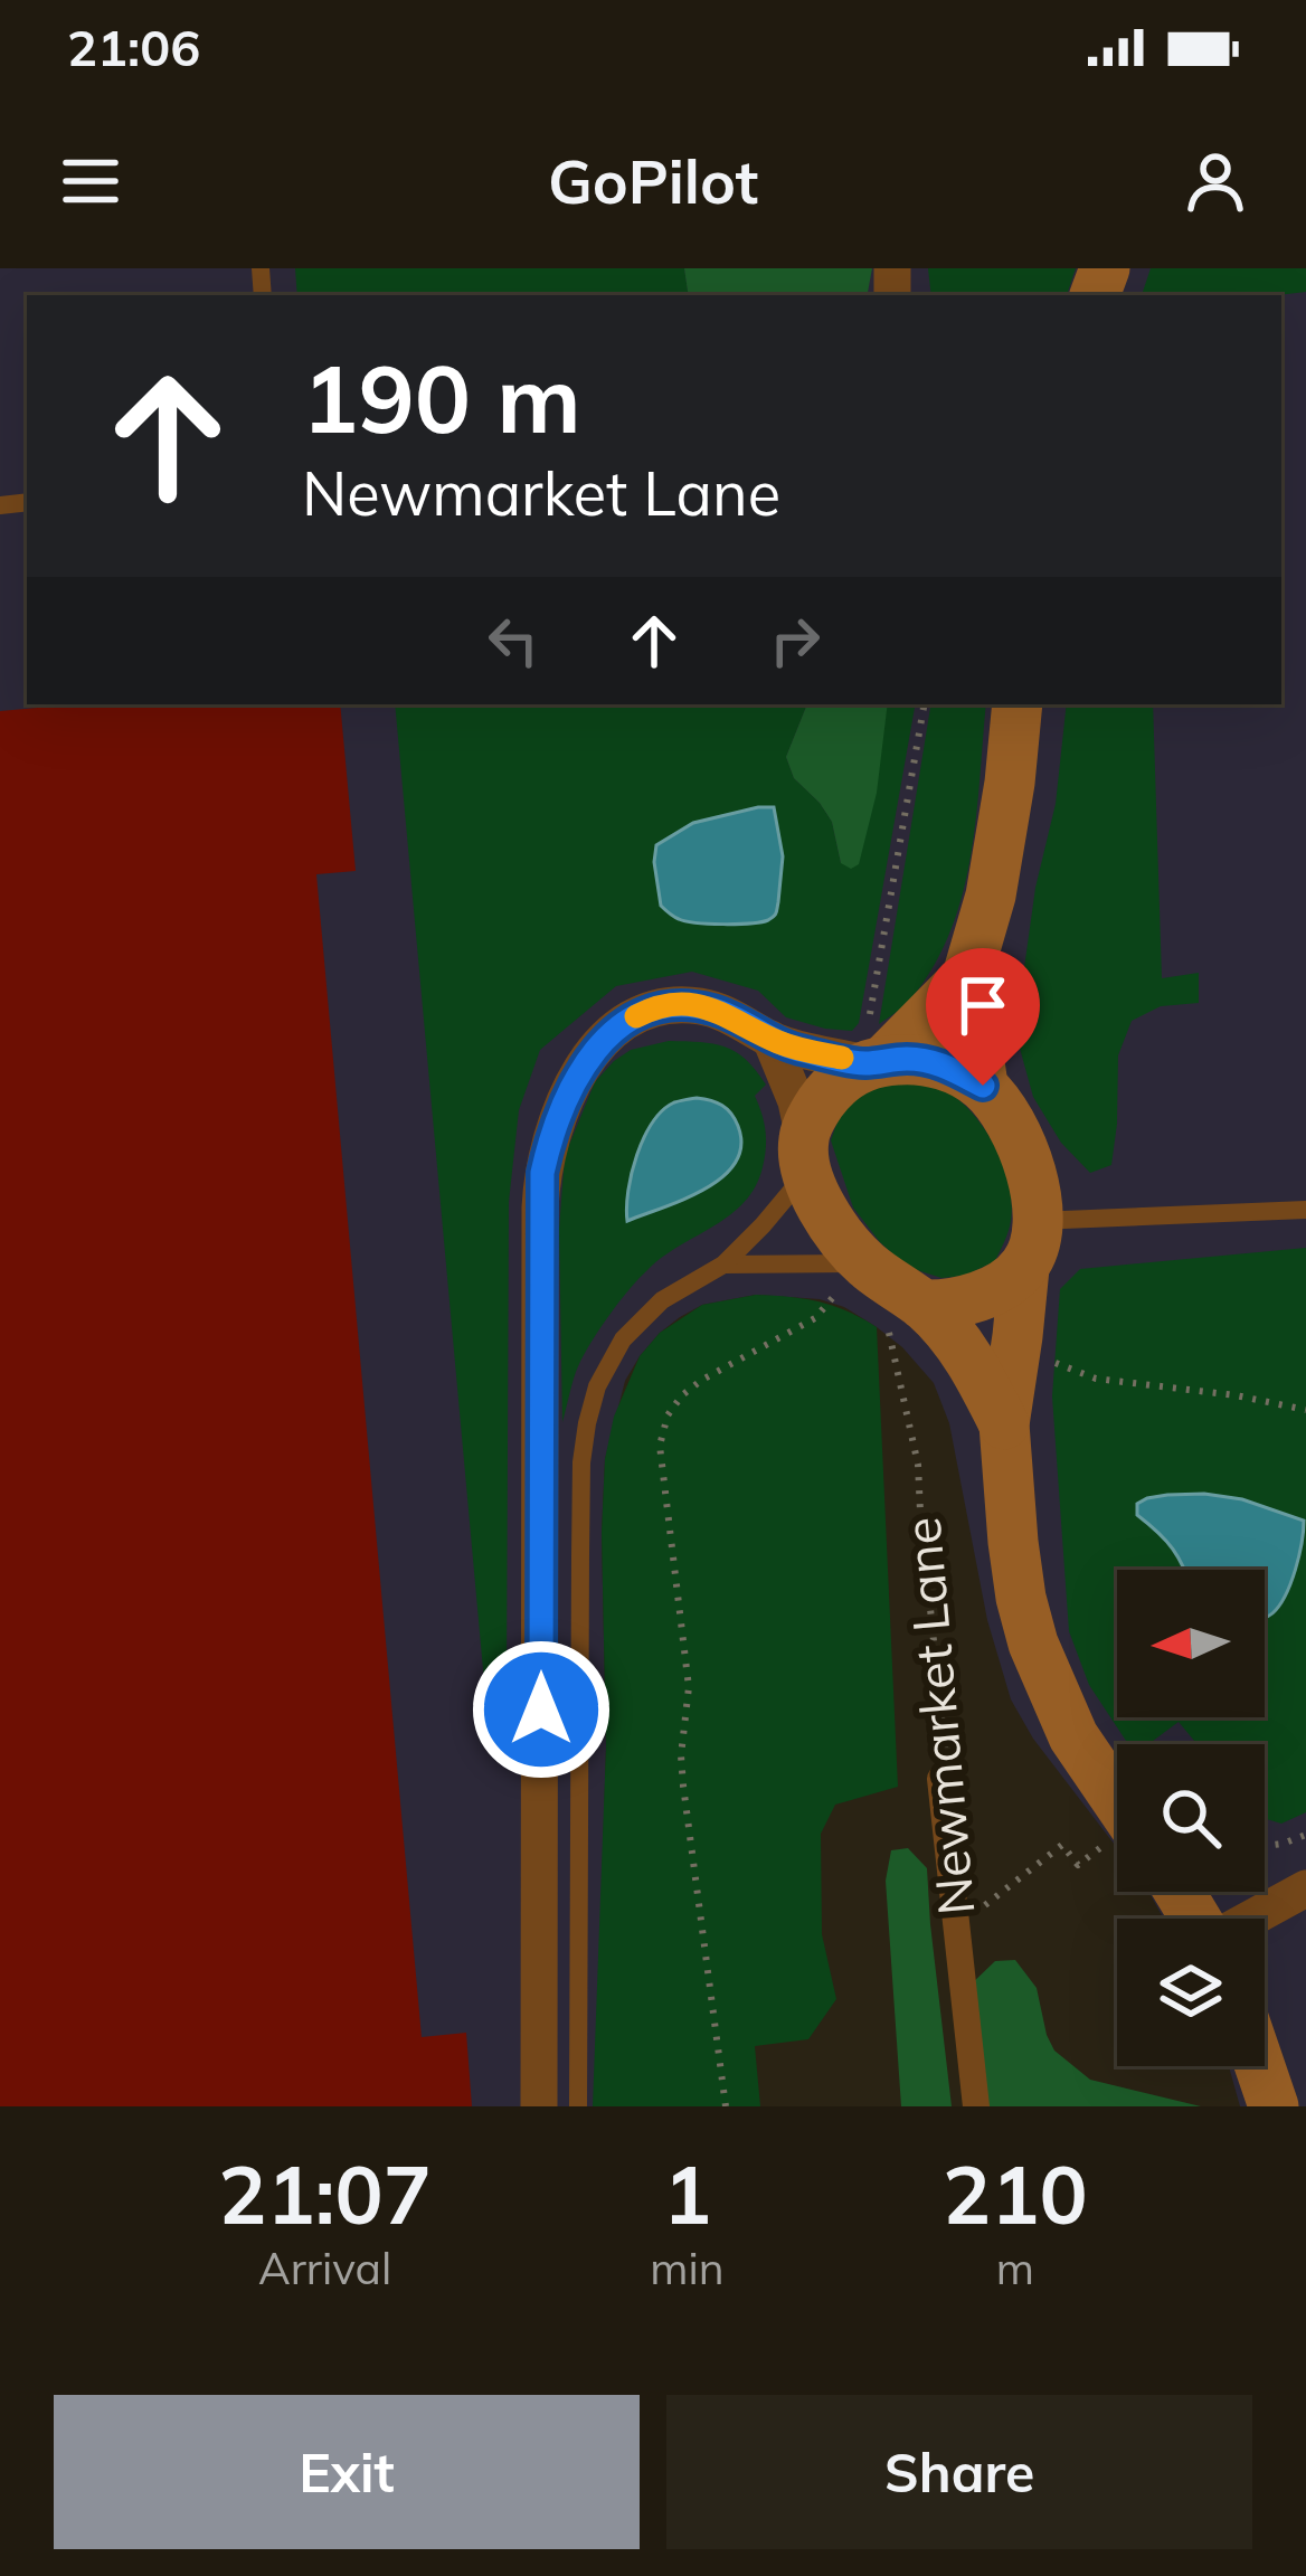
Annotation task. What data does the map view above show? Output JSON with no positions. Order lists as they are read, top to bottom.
{
  "streets": {
    "main road": ["Newmarket Lane"]
  },
  "north": "left",
  "page": {
    "status": "21:06",
    "header": "GoPilot",
    "turn": ["190 m", "Newmarket Lane"],
    "eta": [
      "21:07",
      "Arrival",
      "1",
      "min",
      "210",
      "m"
    ],
    "buttons": ["Exit", "Share"]
  }
}
